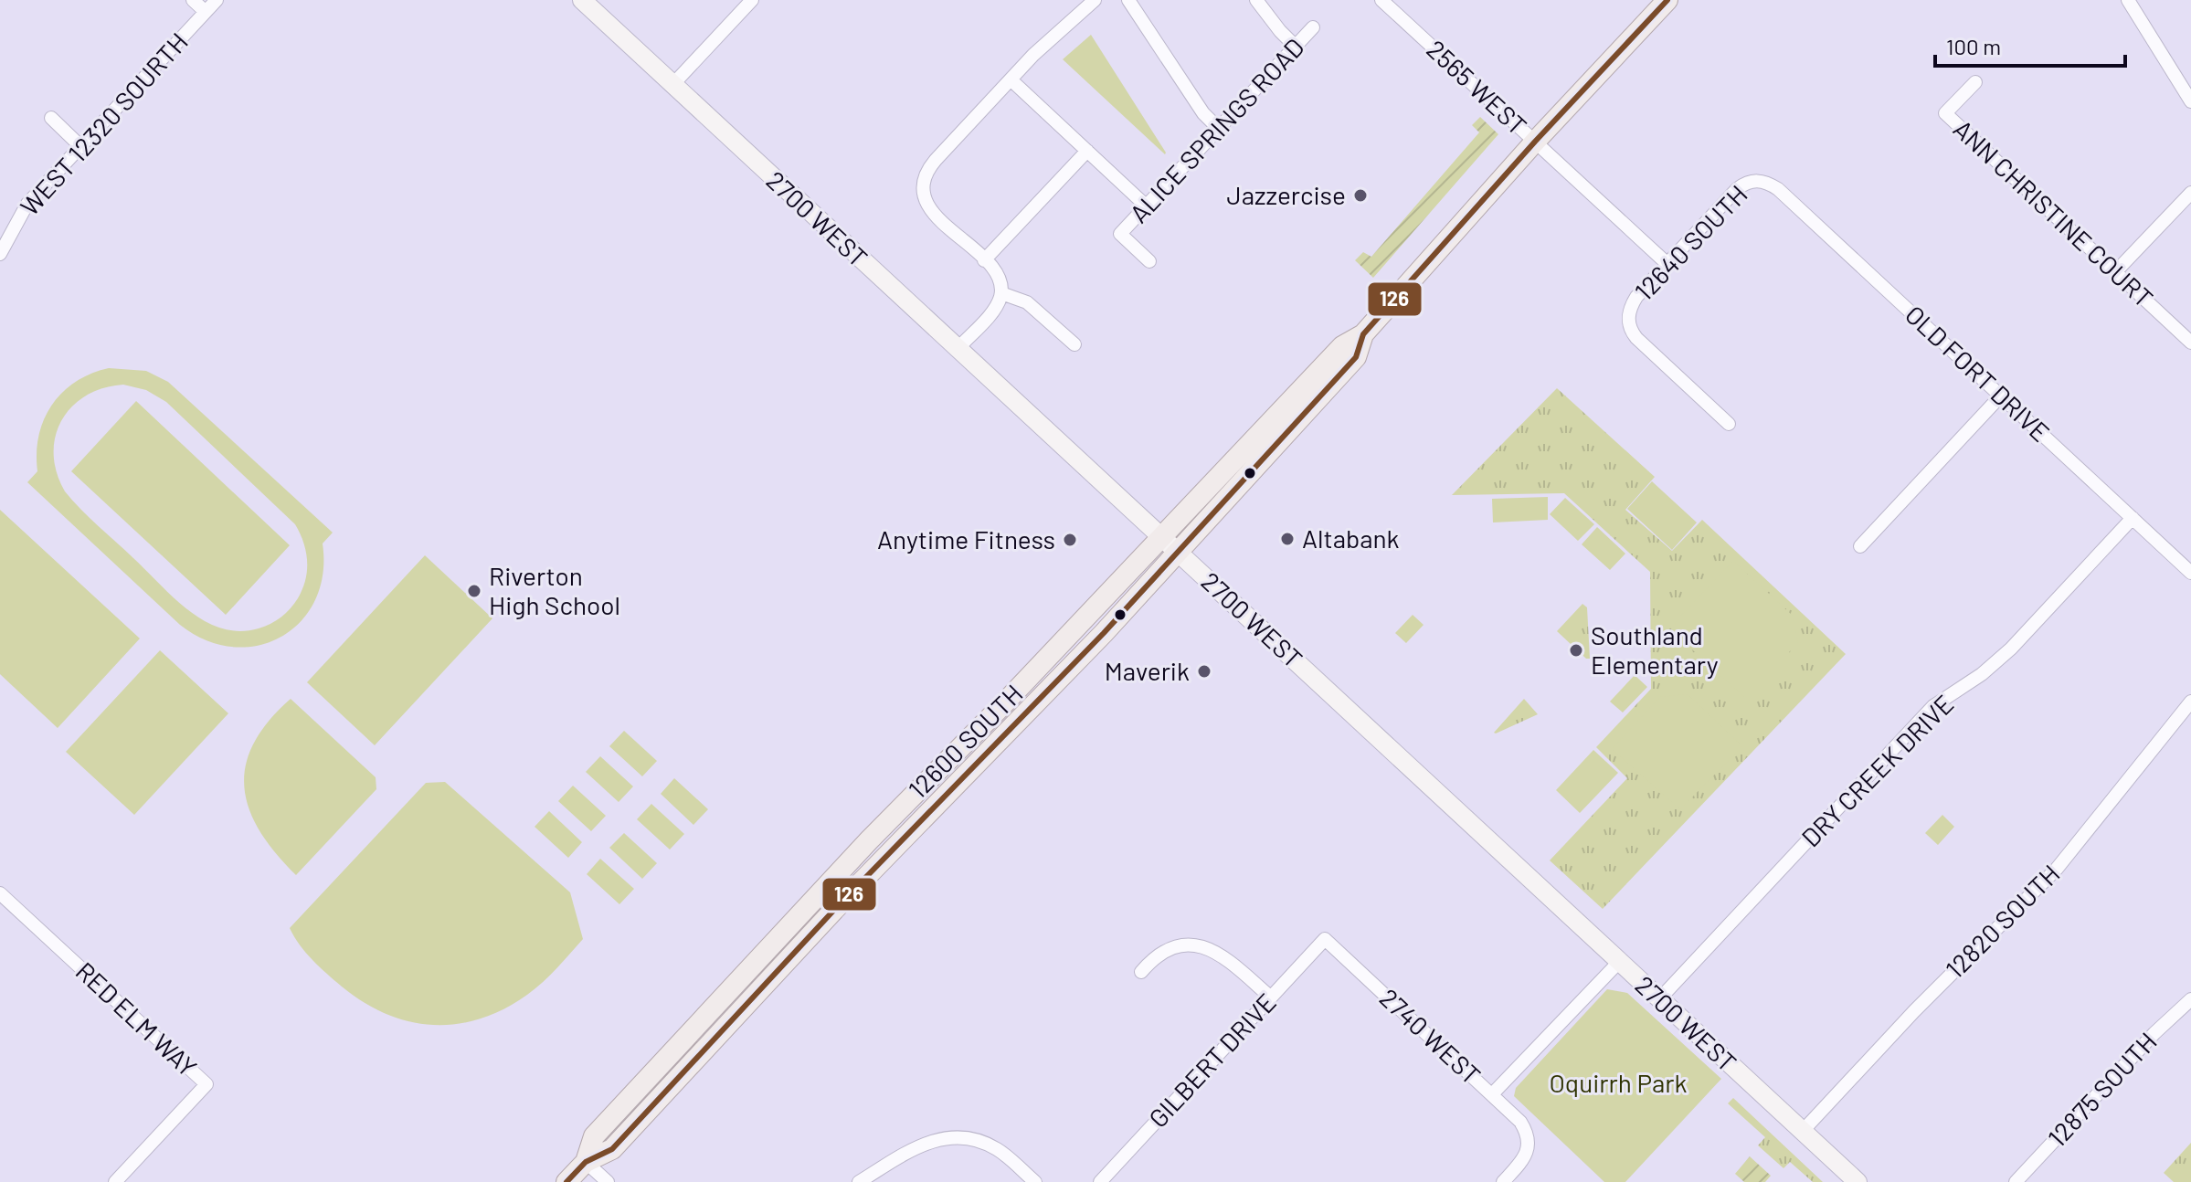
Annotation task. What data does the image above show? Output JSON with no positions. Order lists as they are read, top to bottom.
{
  "streets": {
    "main road": ["2700 WEST", "12600 SOUTH"],
    "street": [
      "2565 WEST",
      "WEST 12320 SOURTH",
      "ALICE SPRINGS ROAD",
      "ANN CHRISTINE COURT",
      "12640 SOUTH",
      "OLD FORT DRIVE",
      "DRY CREEK DRIVE",
      "12820 SOUTH",
      "RED ELM WAY",
      "2740 WEST",
      "GILBERT DRIVE",
      "12875 SOUTH"
    ]
  },
  "crossings": [
    ["2565 WEST", "12640 SOUTH"],
    ["2565 WEST", "12600 SOUTH"],
    ["2700 WEST", "12600 SOUTH"],
    ["2700 WEST", "DRY CREEK DRIVE"],
    ["2700 WEST", "12820 SOUTH"],
    ["12640 SOUTH", "OLD FORT DRIVE"],
    ["OLD FORT DRIVE", "DRY CREEK DRIVE"],
    ["2740 WEST", "GILBERT DRIVE"]
  ],
  "parks": ["Oquirrh Park"],
  "places": [
    "Jazzercise",
    "Altabank",
    "Anytime Fitness",
    "Riverton High School",
    "Southland Elementary",
    "Maverik"
  ],
  "lines": ["transit line 126"],
  "scale_bar": "100 m"
}
